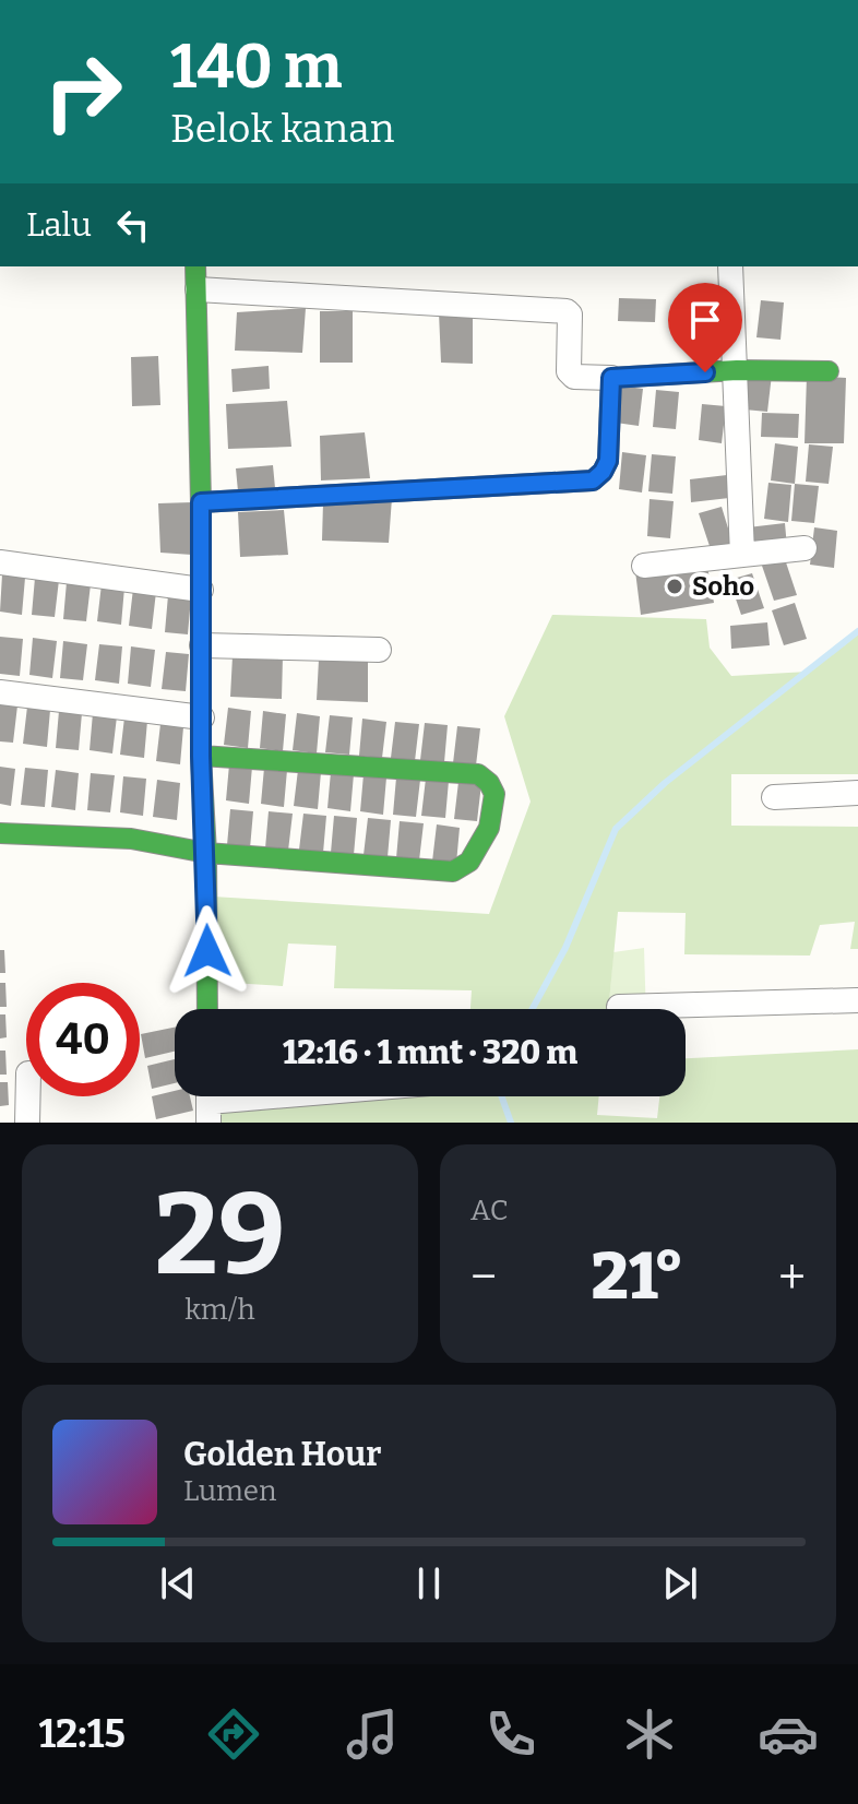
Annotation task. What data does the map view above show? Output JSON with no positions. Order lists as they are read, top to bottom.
{
  "places": ["Soho"],
  "page": {
    "turn": ["140 m", "Belok kanan"],
    "then": "Lalu",
    "limit": "40",
    "trip": "12:16 · 1 mnt · 320 m",
    "tile": [
      ["29", "km/h"],
      "AC"
    ],
    "heat": ["−", "21°", "+"],
    "song": ["Golden Hour", "Lumen"],
    "tabs": "12:15"
  }
}
